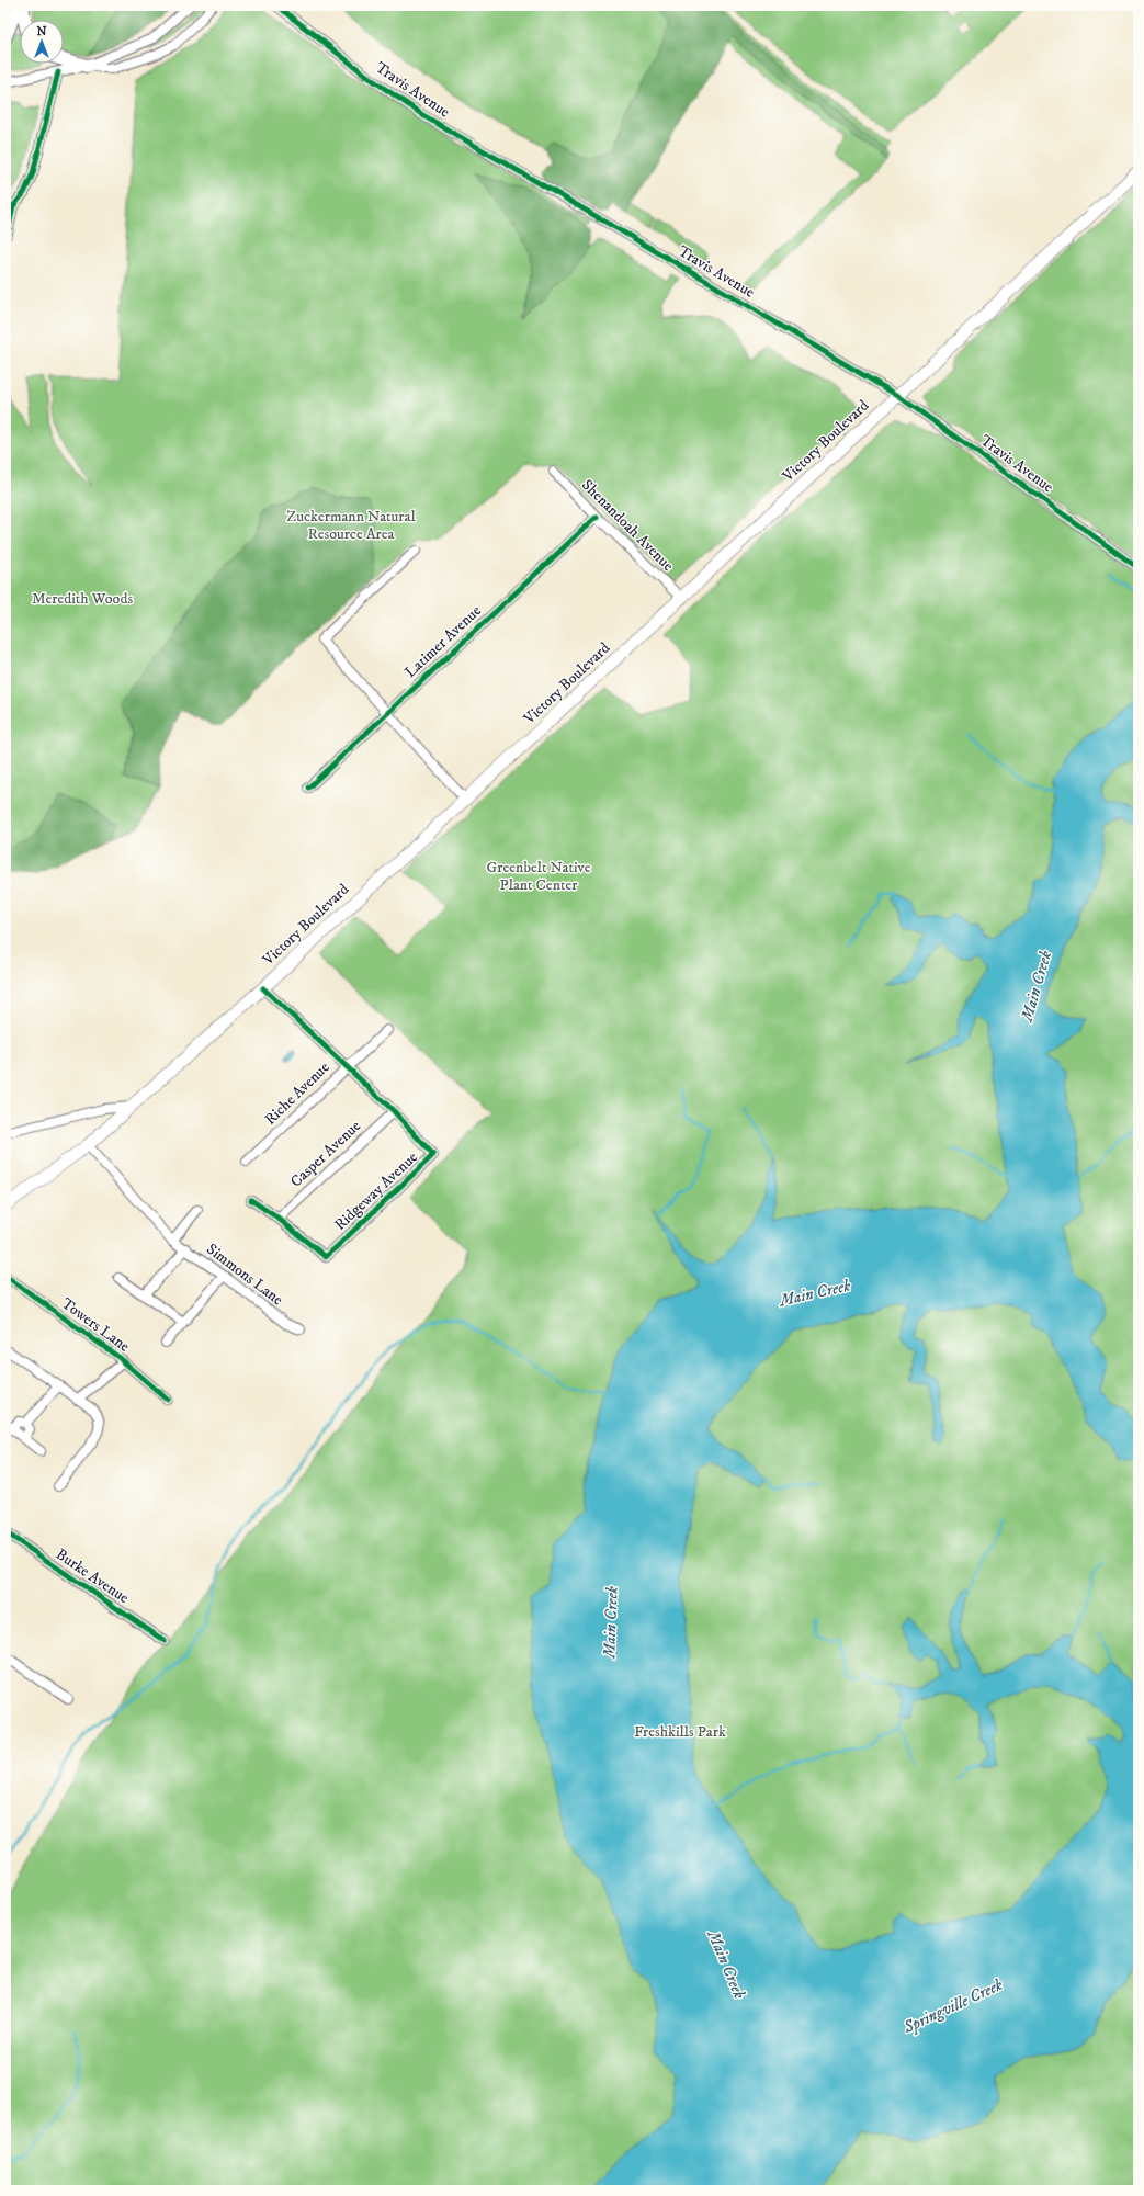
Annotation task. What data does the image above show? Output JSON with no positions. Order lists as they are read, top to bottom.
{
  "streets": {
    "main road": ["Victory Boulevard"],
    "street": [
      "Travis Avenue",
      "Shenandoah Avenue",
      "Latimer Avenue",
      "Riche Avenue",
      "Casper Avenue",
      "Ridgeway Avenue",
      "Simmons Lane",
      "Towers Lane",
      "Burke Avenue"
    ]
  },
  "crossings": [
    ["Travis Avenue", "Victory Boulevard"],
    ["Victory Boulevard", "Shenandoah Avenue"],
    ["Victory Boulevard", "Ridgeway Avenue"],
    ["Victory Boulevard", "Simmons Lane"],
    ["Shenandoah Avenue", "Latimer Avenue"],
    ["Riche Avenue", "Ridgeway Avenue"],
    ["Casper Avenue", "Ridgeway Avenue"]
  ],
  "water": ["Main Creek", "Springville Creek"],
  "parks": [
    "Zuckermann Natural Resource Area",
    "Meredith Woods",
    "Greenbelt Native Plant Center",
    "Freshkills Park"
  ],
  "north": "top"
}
